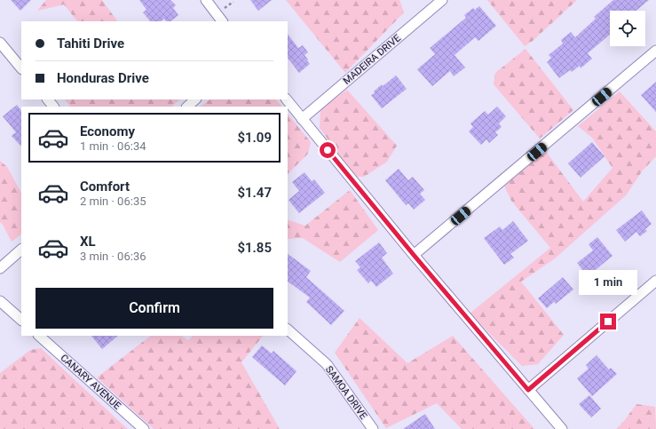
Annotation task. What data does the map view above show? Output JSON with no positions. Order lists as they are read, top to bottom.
{
  "streets": {
    "street": ["MADEIRA DRIVE", "CANARY AVENUE", "SAMOA DRIVE"]
  },
  "page": {
    "banner": ["Tahiti Drive", "Honduras Drive"],
    "list": [
      {
        "name": "Economy",
        "note": "1 min · 06:34",
        "value": "$1.09"
      },
      {
        "name": "Comfort",
        "note": "2 min · 06:35",
        "value": "$1.47"
      },
      {
        "name": "XL",
        "note": "3 min · 06:36",
        "value": "$1.85"
      }
    ],
    "bubble": "1 min",
    "buttons": "Confirm"
  }
}
